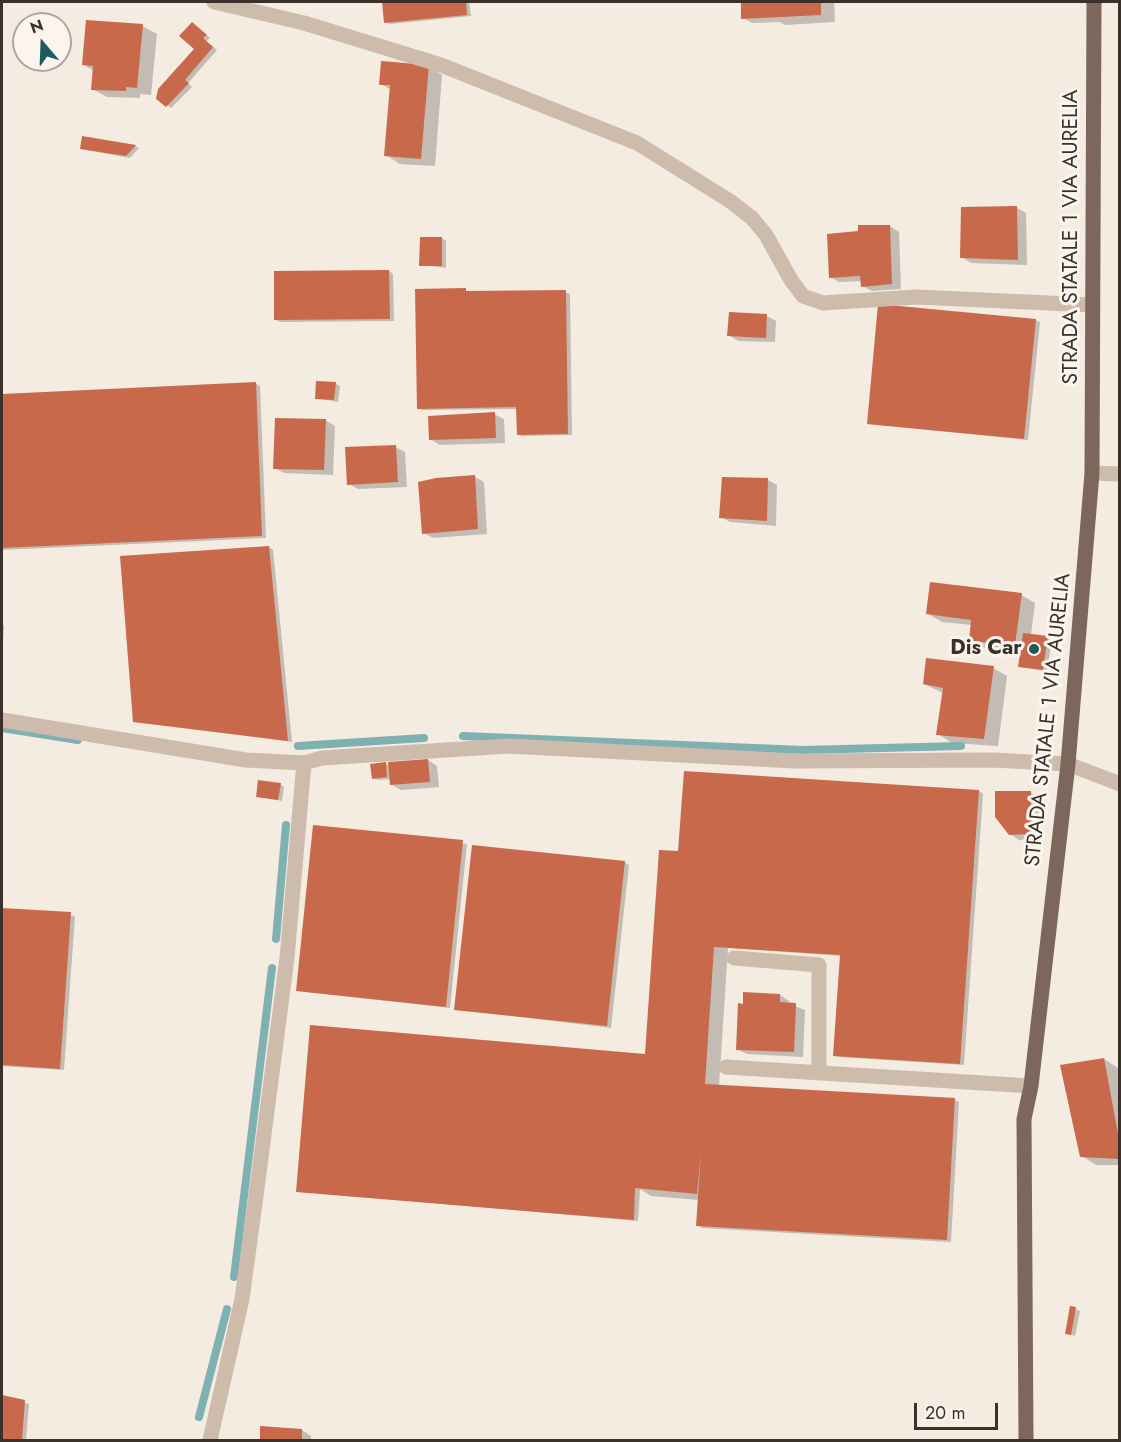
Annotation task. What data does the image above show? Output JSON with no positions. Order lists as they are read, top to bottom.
{
  "streets": {
    "main road": ["STRADA STATALE 1 VIA AURELIA"]
  },
  "places": ["Dis Car"],
  "scale_bar": "20 m",
  "north": "top"
}
